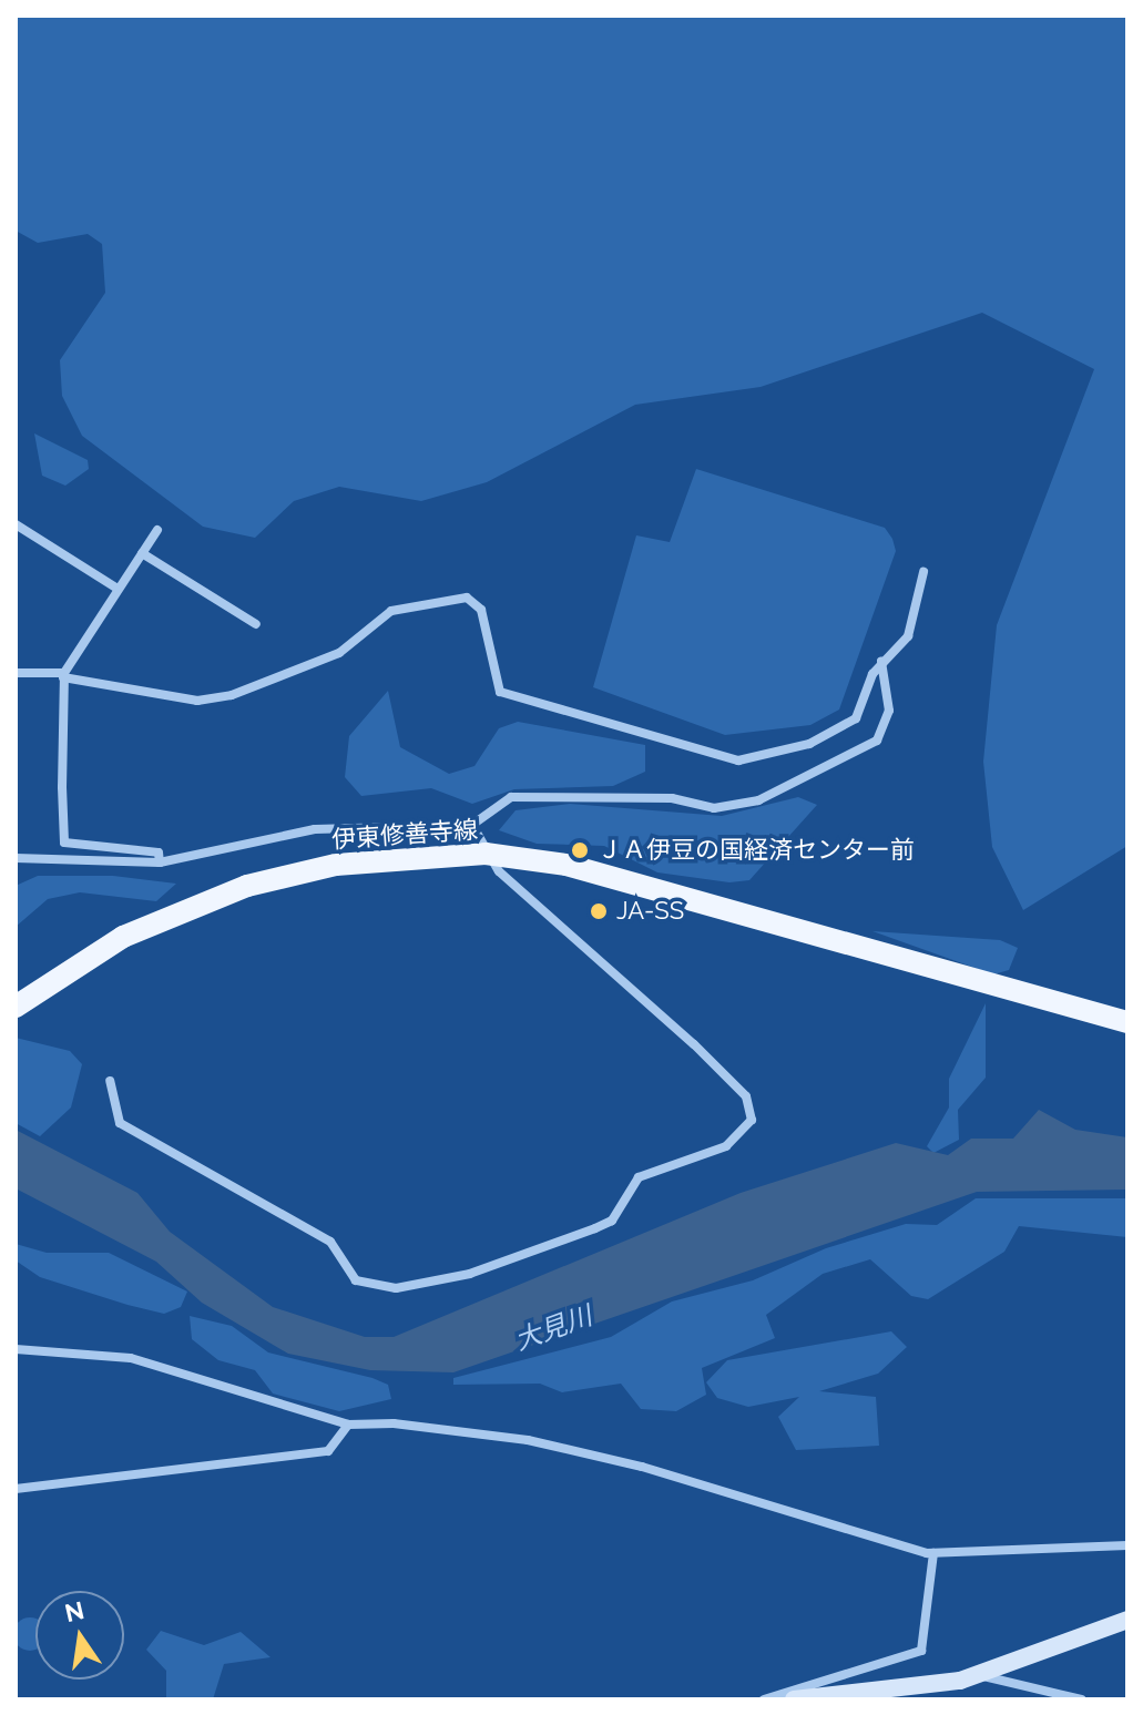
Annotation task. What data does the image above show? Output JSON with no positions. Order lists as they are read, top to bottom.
{
  "streets": {
    "main road": ["伊東修善寺線"]
  },
  "water": ["大見川"],
  "places": ["ＪＡ伊豆の国経済センター前", "JA-SS"],
  "north": "top"
}
